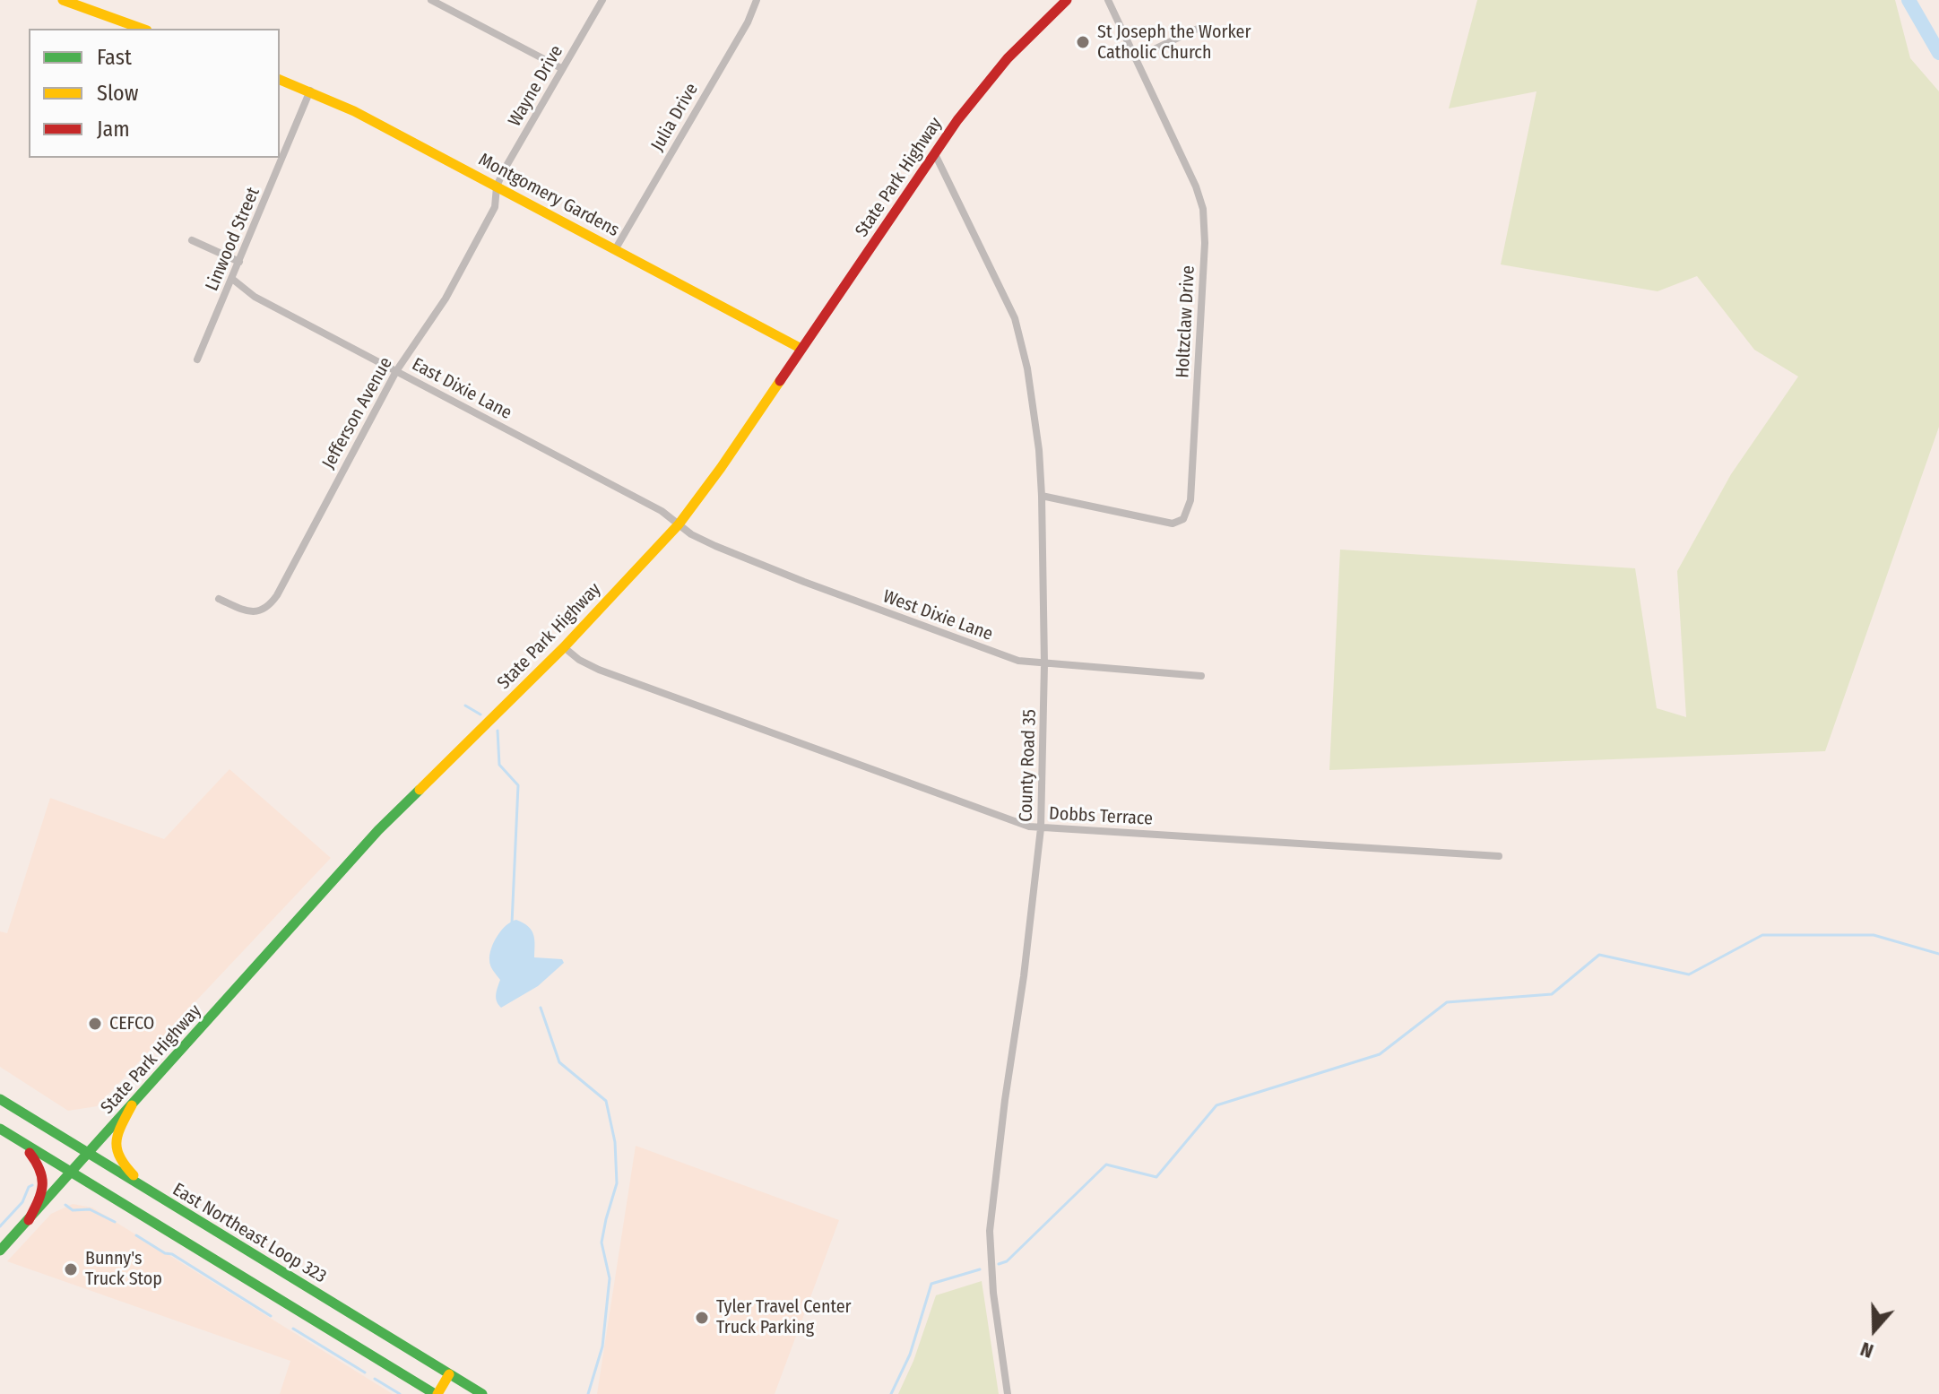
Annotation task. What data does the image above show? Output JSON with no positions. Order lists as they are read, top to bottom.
{
  "streets": {
    "main road": ["State Park Highway", "Montgomery Gardens", "East Northeast Loop 323"],
    "street": [
      "Wayne Drive",
      "Julia Drive",
      "Linwood Street",
      "Holtzclaw Drive",
      "East Dixie Lane",
      "Jefferson Avenue",
      "West Dixie Lane",
      "County Road 35",
      "Dobbs Terrace"
    ]
  },
  "crossings": [
    ["Wayne Drive", "Montgomery Gardens"],
    ["Wayne Drive", "Jefferson Avenue"],
    ["Julia Drive", "Montgomery Gardens"],
    ["State Park Highway", "Montgomery Gardens"],
    ["State Park Highway", "East Dixie Lane"],
    ["State Park Highway", "West Dixie Lane"],
    ["State Park Highway", "County Road 35"],
    ["State Park Highway", "Dobbs Terrace"],
    ["State Park Highway", "East Northeast Loop 323"],
    ["Montgomery Gardens", "Linwood Street"],
    ["Montgomery Gardens", "Jefferson Avenue"],
    ["Linwood Street", "East Dixie Lane"],
    ["Holtzclaw Drive", "County Road 35"],
    ["East Dixie Lane", "Jefferson Avenue"],
    ["East Dixie Lane", "West Dixie Lane"],
    ["West Dixie Lane", "County Road 35"],
    ["County Road 35", "Dobbs Terrace"]
  ],
  "places": [
    "St Joseph the Worker Catholic Church",
    "CEFCO",
    "Bunny's Truck Stop",
    "Tyler Travel Center Truck Parking"
  ],
  "legend": ["Fast", "Slow", "Jam"],
  "north": "bottom"
}
